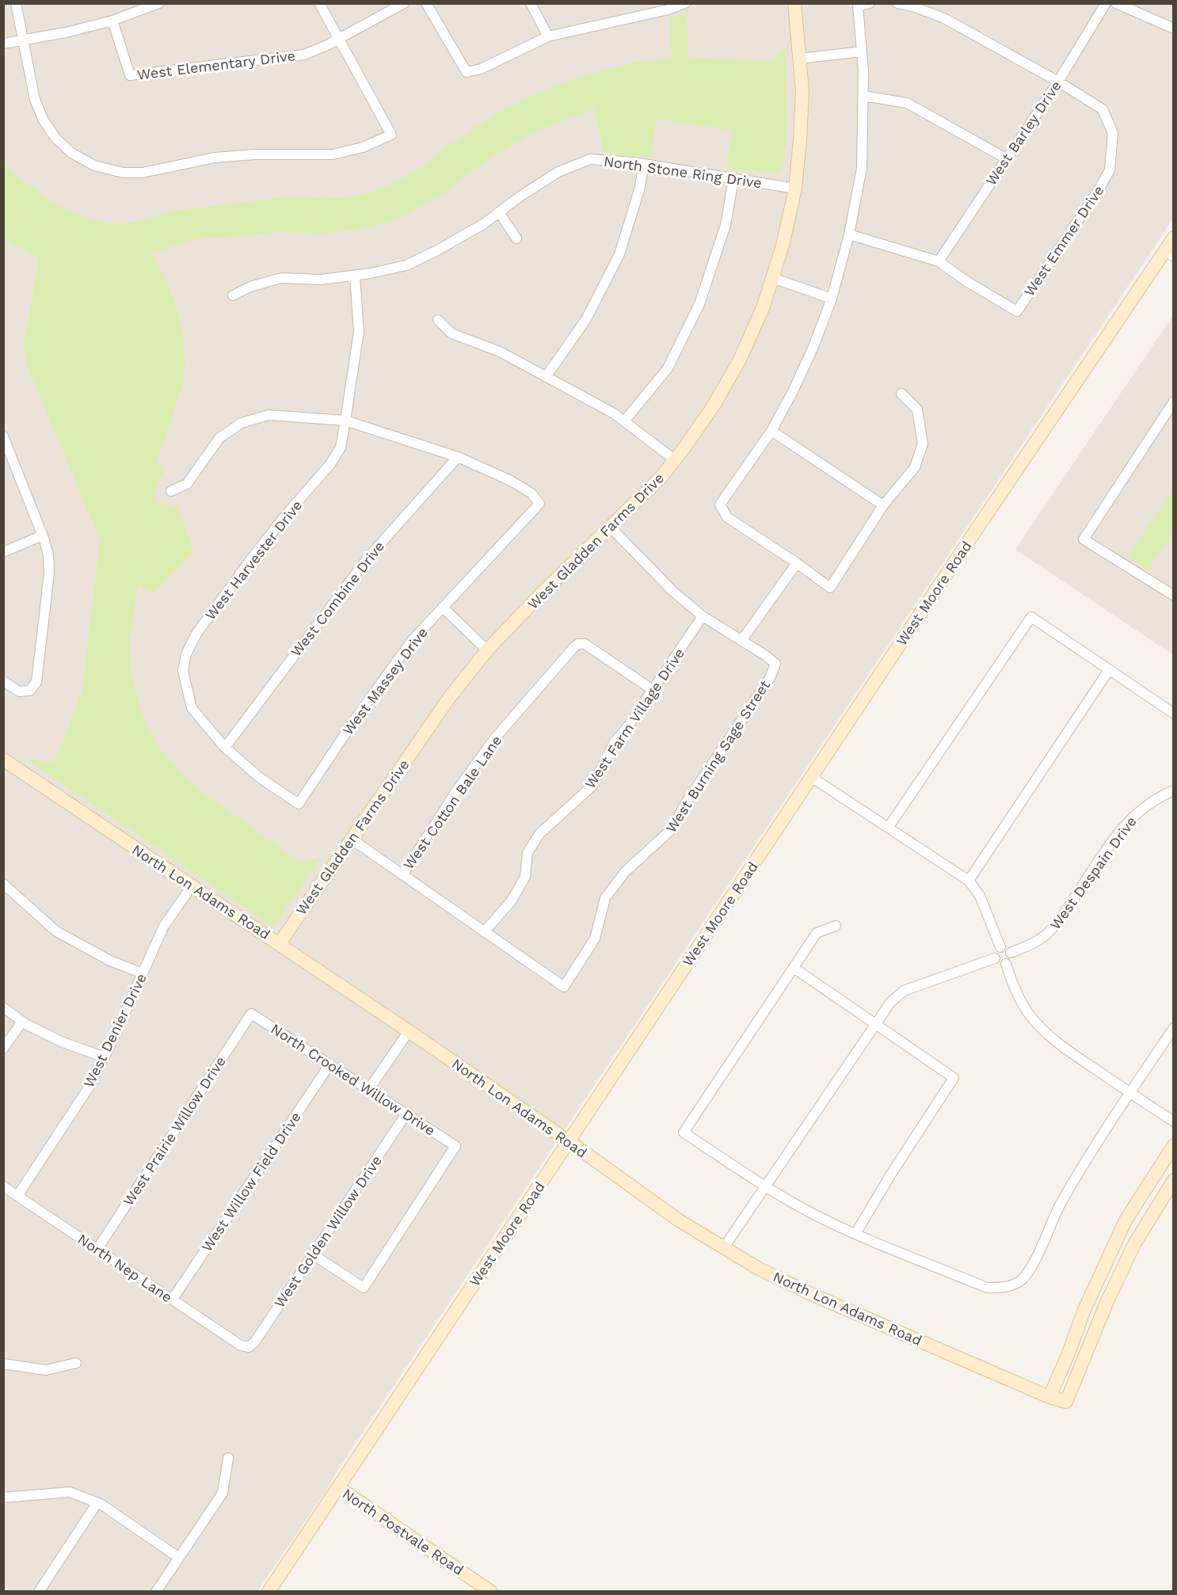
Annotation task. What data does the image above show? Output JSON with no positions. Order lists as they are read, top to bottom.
{
  "streets": {
    "street": [
      "West Elementary Drive",
      "West Barley Drive",
      "North Stone Ring Drive",
      "West Emmer Drive",
      "West Gladden Farms Drive",
      "West Harvester Drive",
      "West Moore Road",
      "West Combine Drive",
      "West Massey Drive",
      "West Farm Village Drive",
      "West Burning Sage Street",
      "West Cotton Bale Lane",
      "West Despain Drive",
      "North Lon Adams Road",
      "West Denier Drive",
      "North Crooked Willow Drive",
      "West Prairie Willow Drive",
      "West Willow Field Drive",
      "West Golden Willow Drive",
      "North Nep Lane",
      "North Postvale Road"
    ]
  },
  "crossings": [
    ["West Barley Drive", "West Emmer Drive"],
    ["North Stone Ring Drive", "West Gladden Farms Drive"],
    ["North Stone Ring Drive", "West Harvester Drive"],
    ["West Gladden Farms Drive", "North Lon Adams Road"],
    ["West Harvester Drive", "West Combine Drive"],
    ["West Harvester Drive", "West Massey Drive"],
    ["West Moore Road", "North Lon Adams Road"],
    ["West Moore Road", "North Postvale Road"],
    ["West Combine Drive", "West Massey Drive"],
    ["West Farm Village Drive", "West Burning Sage Street"],
    ["West Farm Village Drive", "West Cotton Bale Lane"],
    ["North Lon Adams Road", "West Denier Drive"],
    ["West Denier Drive", "North Nep Lane"],
    ["North Crooked Willow Drive", "West Prairie Willow Drive"],
    ["North Crooked Willow Drive", "West Willow Field Drive"],
    ["North Crooked Willow Drive", "West Golden Willow Drive"],
    ["West Prairie Willow Drive", "North Nep Lane"],
    ["West Willow Field Drive", "North Nep Lane"],
    ["West Golden Willow Drive", "North Nep Lane"]
  ]
}
